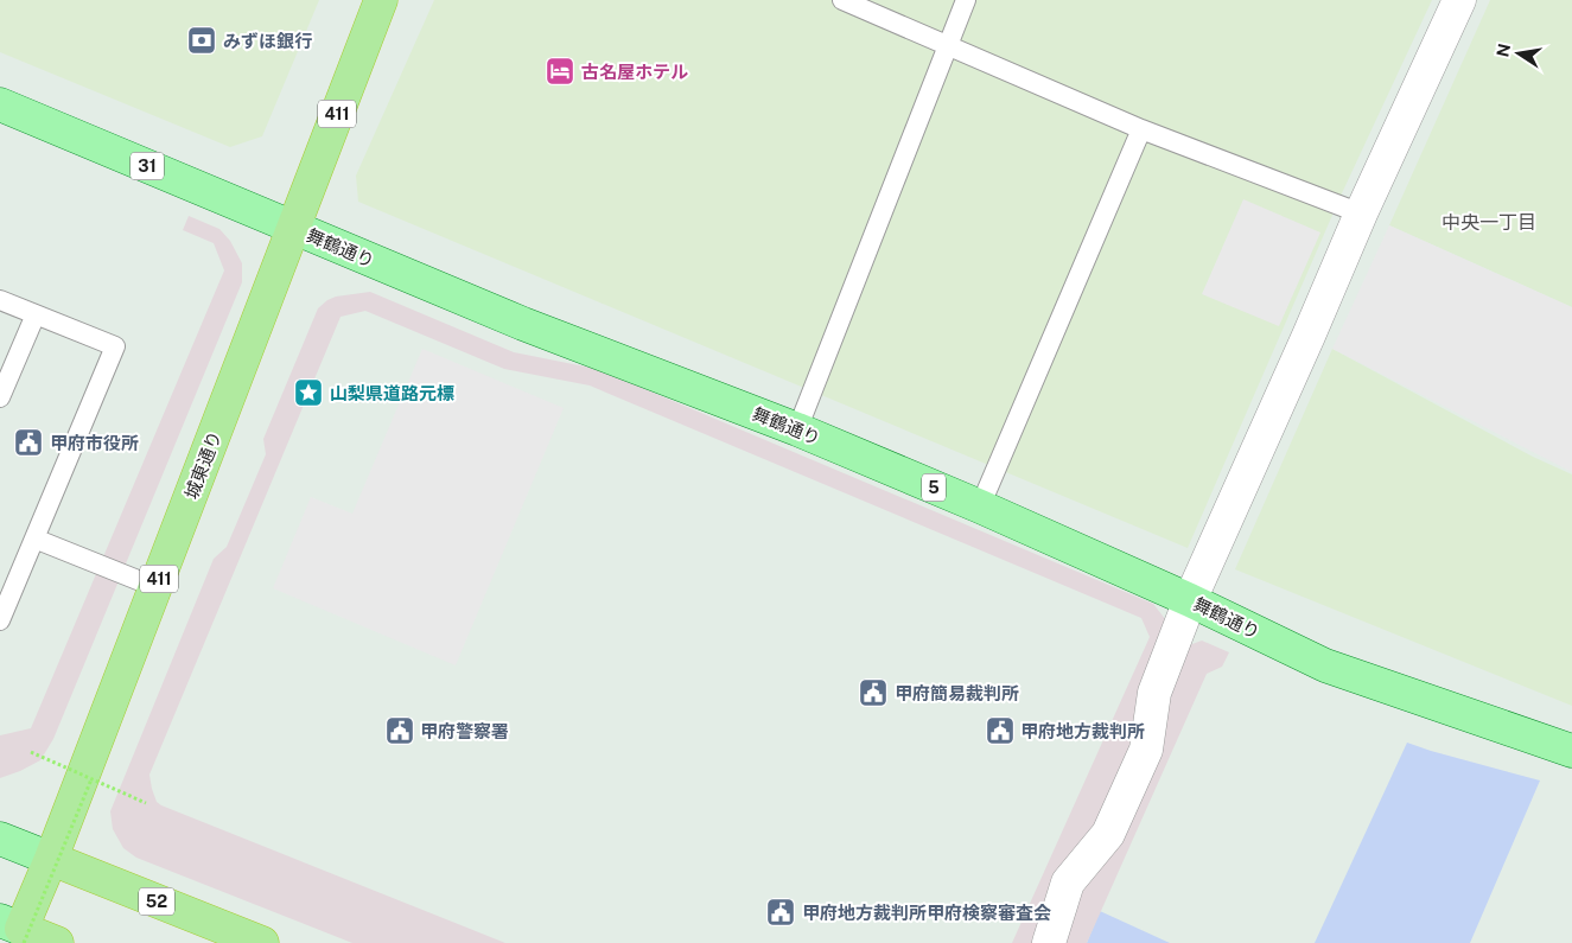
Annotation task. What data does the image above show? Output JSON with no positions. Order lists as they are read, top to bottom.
{
  "streets": {
    "highway": ["411", "城東通り", "52"],
    "main road": ["31", "舞鶴通り", "5"]
  },
  "crossings": [
    ["舞鶴通り", "城東通り"],
    ["城東通り", "52"]
  ],
  "districts": ["中央一丁目"],
  "places": {
    "bank": ["みずほ銀行"],
    "hotel": ["古名屋ホテル"],
    "place": ["山梨県道路元標"],
    "public building": [
      "甲府市役所",
      "甲府簡易裁判所",
      "甲府警察署",
      "甲府地方裁判所",
      "甲府地方裁判所甲府検察審査会"
    ]
  },
  "north": "left"
}
